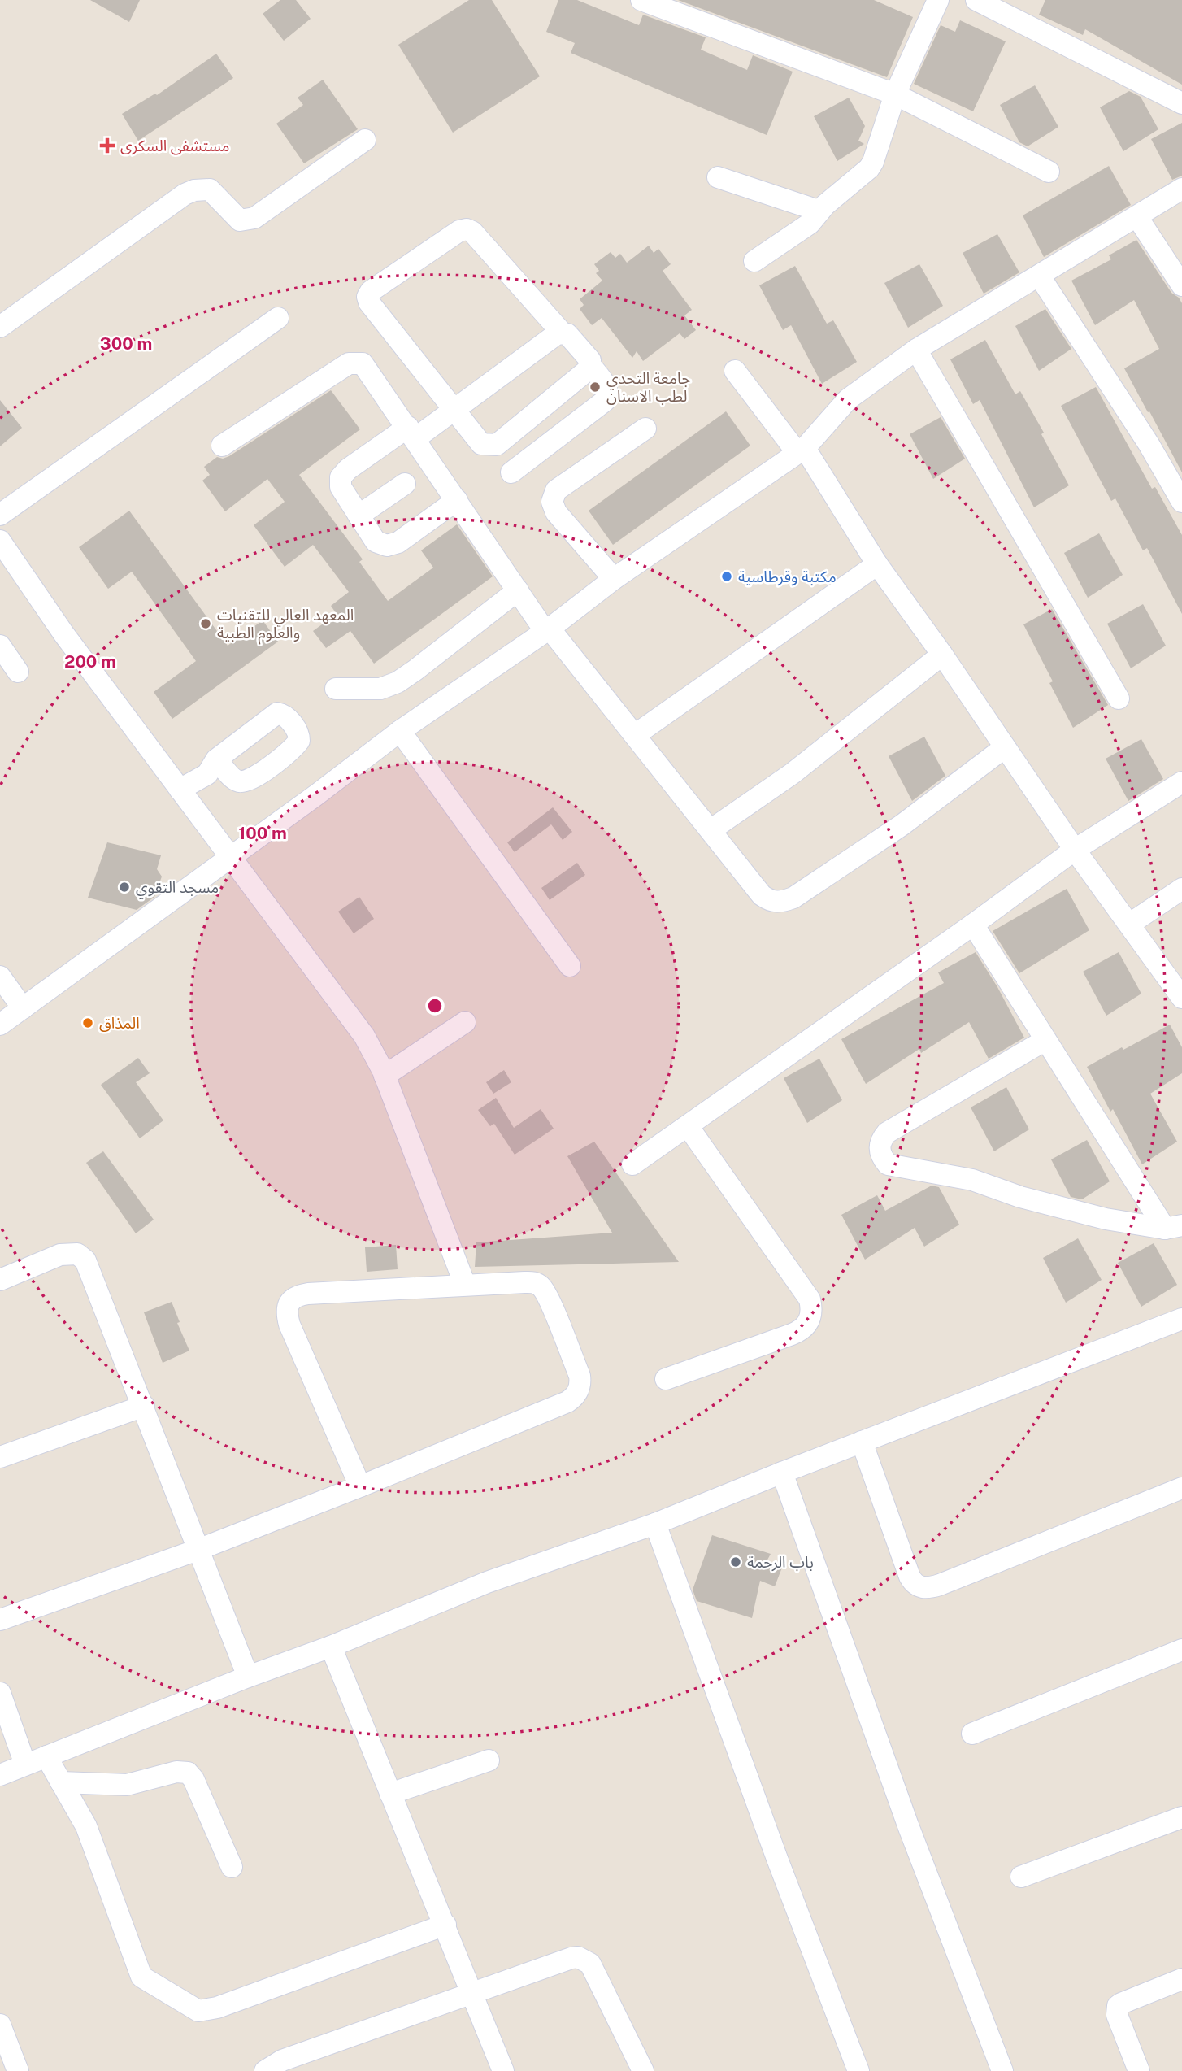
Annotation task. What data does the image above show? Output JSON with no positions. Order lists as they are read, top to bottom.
{
  "places": {
    "health": ["مستشفى السكرى"],
    "other": [
      "جامعة التحدي لطب الاسنان",
      "مكتبة وقرطاسية",
      "المعهد العالي للتقنيات والعلوم الطبية",
      "مسجد التقوي",
      "المذاق",
      "باب الرحمة"
    ]
  },
  "rings": ["300 m", "200 m", "100 m"]
}
